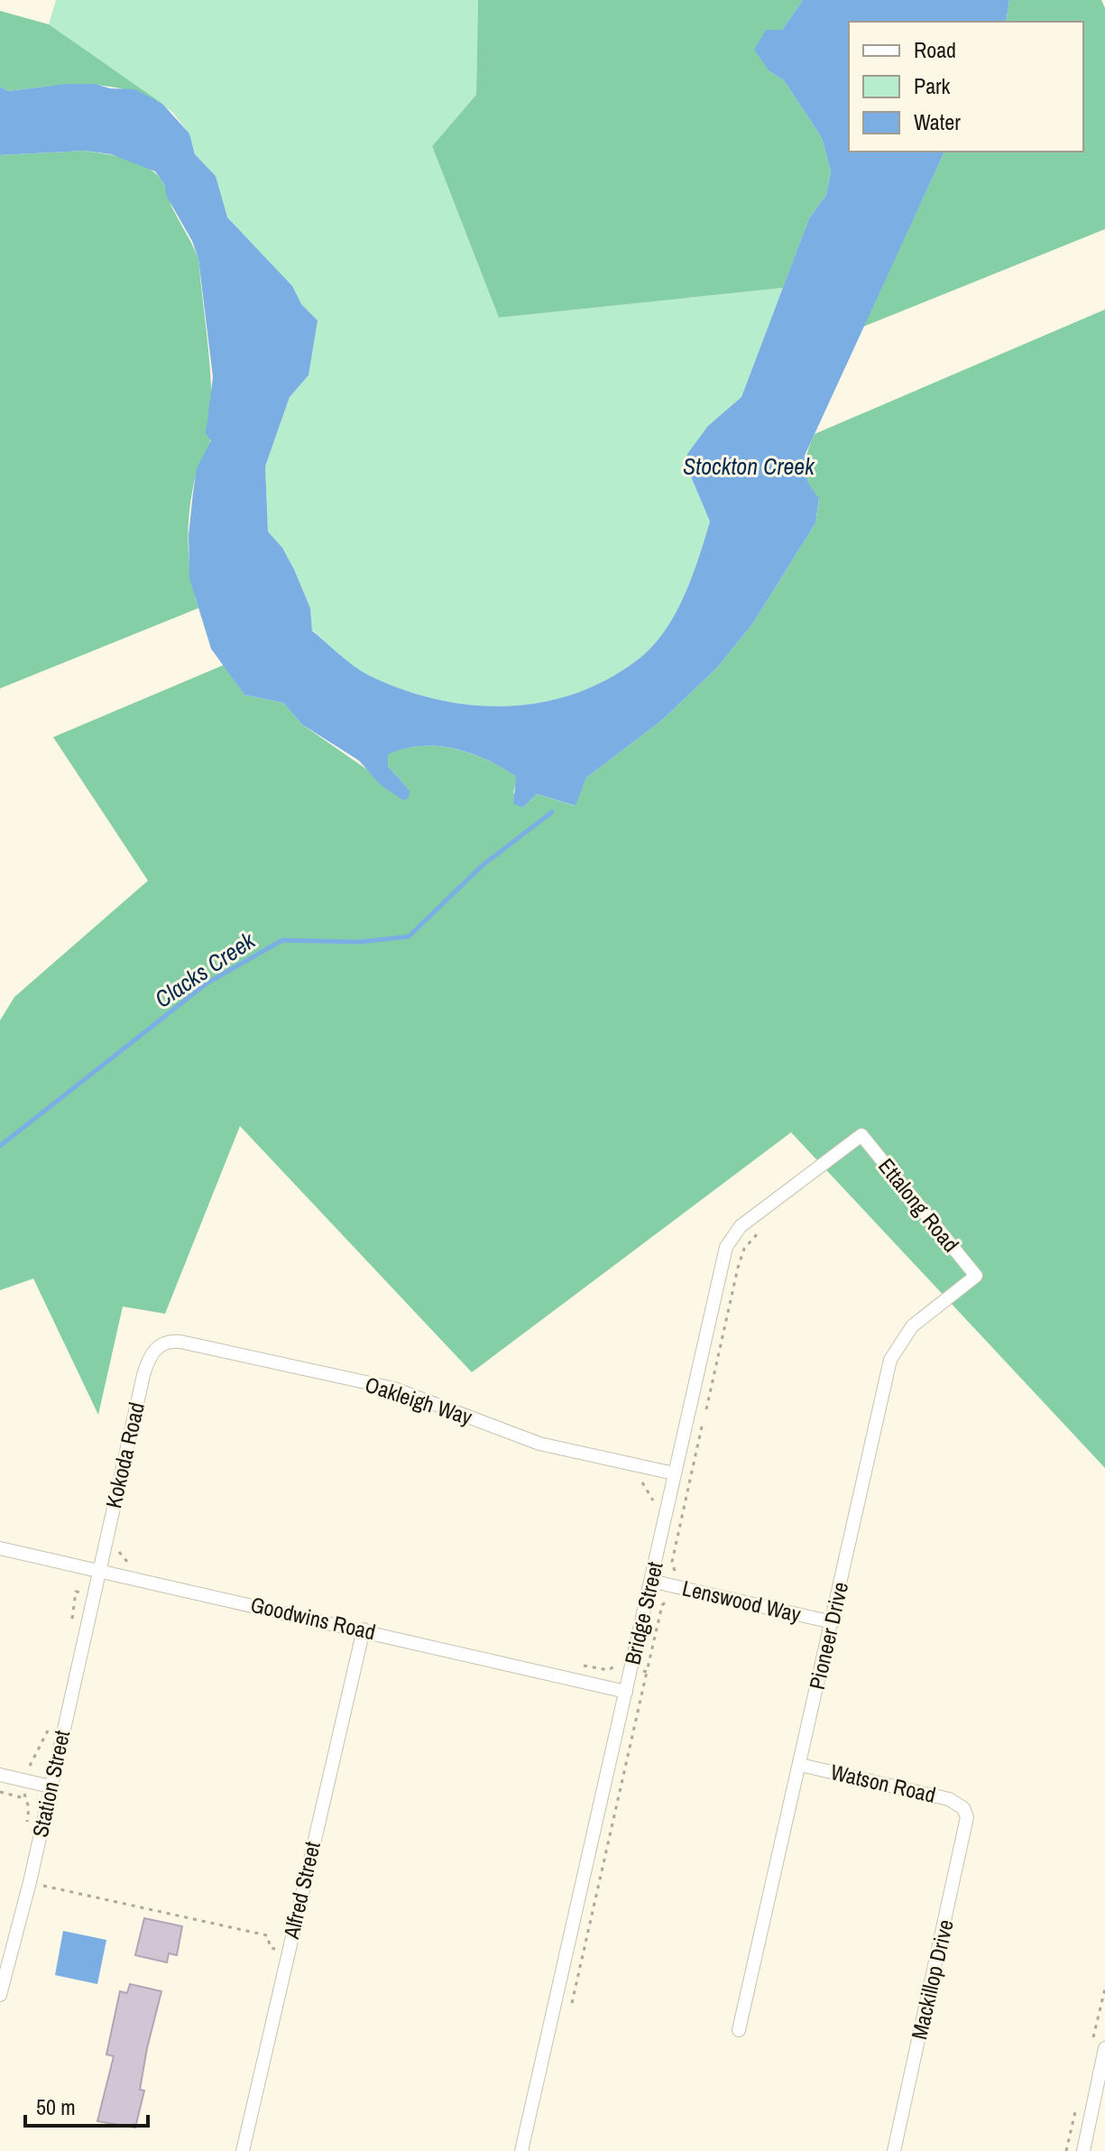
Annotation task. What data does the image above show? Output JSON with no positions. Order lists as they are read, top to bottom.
{
  "streets": {
    "street": [
      "Ettalong Road",
      "Oakleigh Way",
      "Kokoda Road",
      "Lenswood Way",
      "Bridge Street",
      "Goodwins Road",
      "Pioneer Drive",
      "Station Street",
      "Watson Road",
      "Alfred Street",
      "Mackillop Drive"
    ]
  },
  "crossings": [
    ["Ettalong Road", "Bridge Street"],
    ["Ettalong Road", "Pioneer Drive"],
    ["Oakleigh Way", "Kokoda Road"],
    ["Oakleigh Way", "Bridge Street"],
    ["Kokoda Road", "Goodwins Road"],
    ["Kokoda Road", "Station Street"],
    ["Lenswood Way", "Bridge Street"],
    ["Lenswood Way", "Pioneer Drive"],
    ["Bridge Street", "Goodwins Road"],
    ["Goodwins Road", "Station Street"],
    ["Goodwins Road", "Alfred Street"],
    ["Pioneer Drive", "Watson Road"],
    ["Watson Road", "Mackillop Drive"]
  ],
  "water": ["Stockton Creek", "Clacks Creek"],
  "legend": ["Road", "Park", "Water"],
  "scale_bar": "50 m"
}
